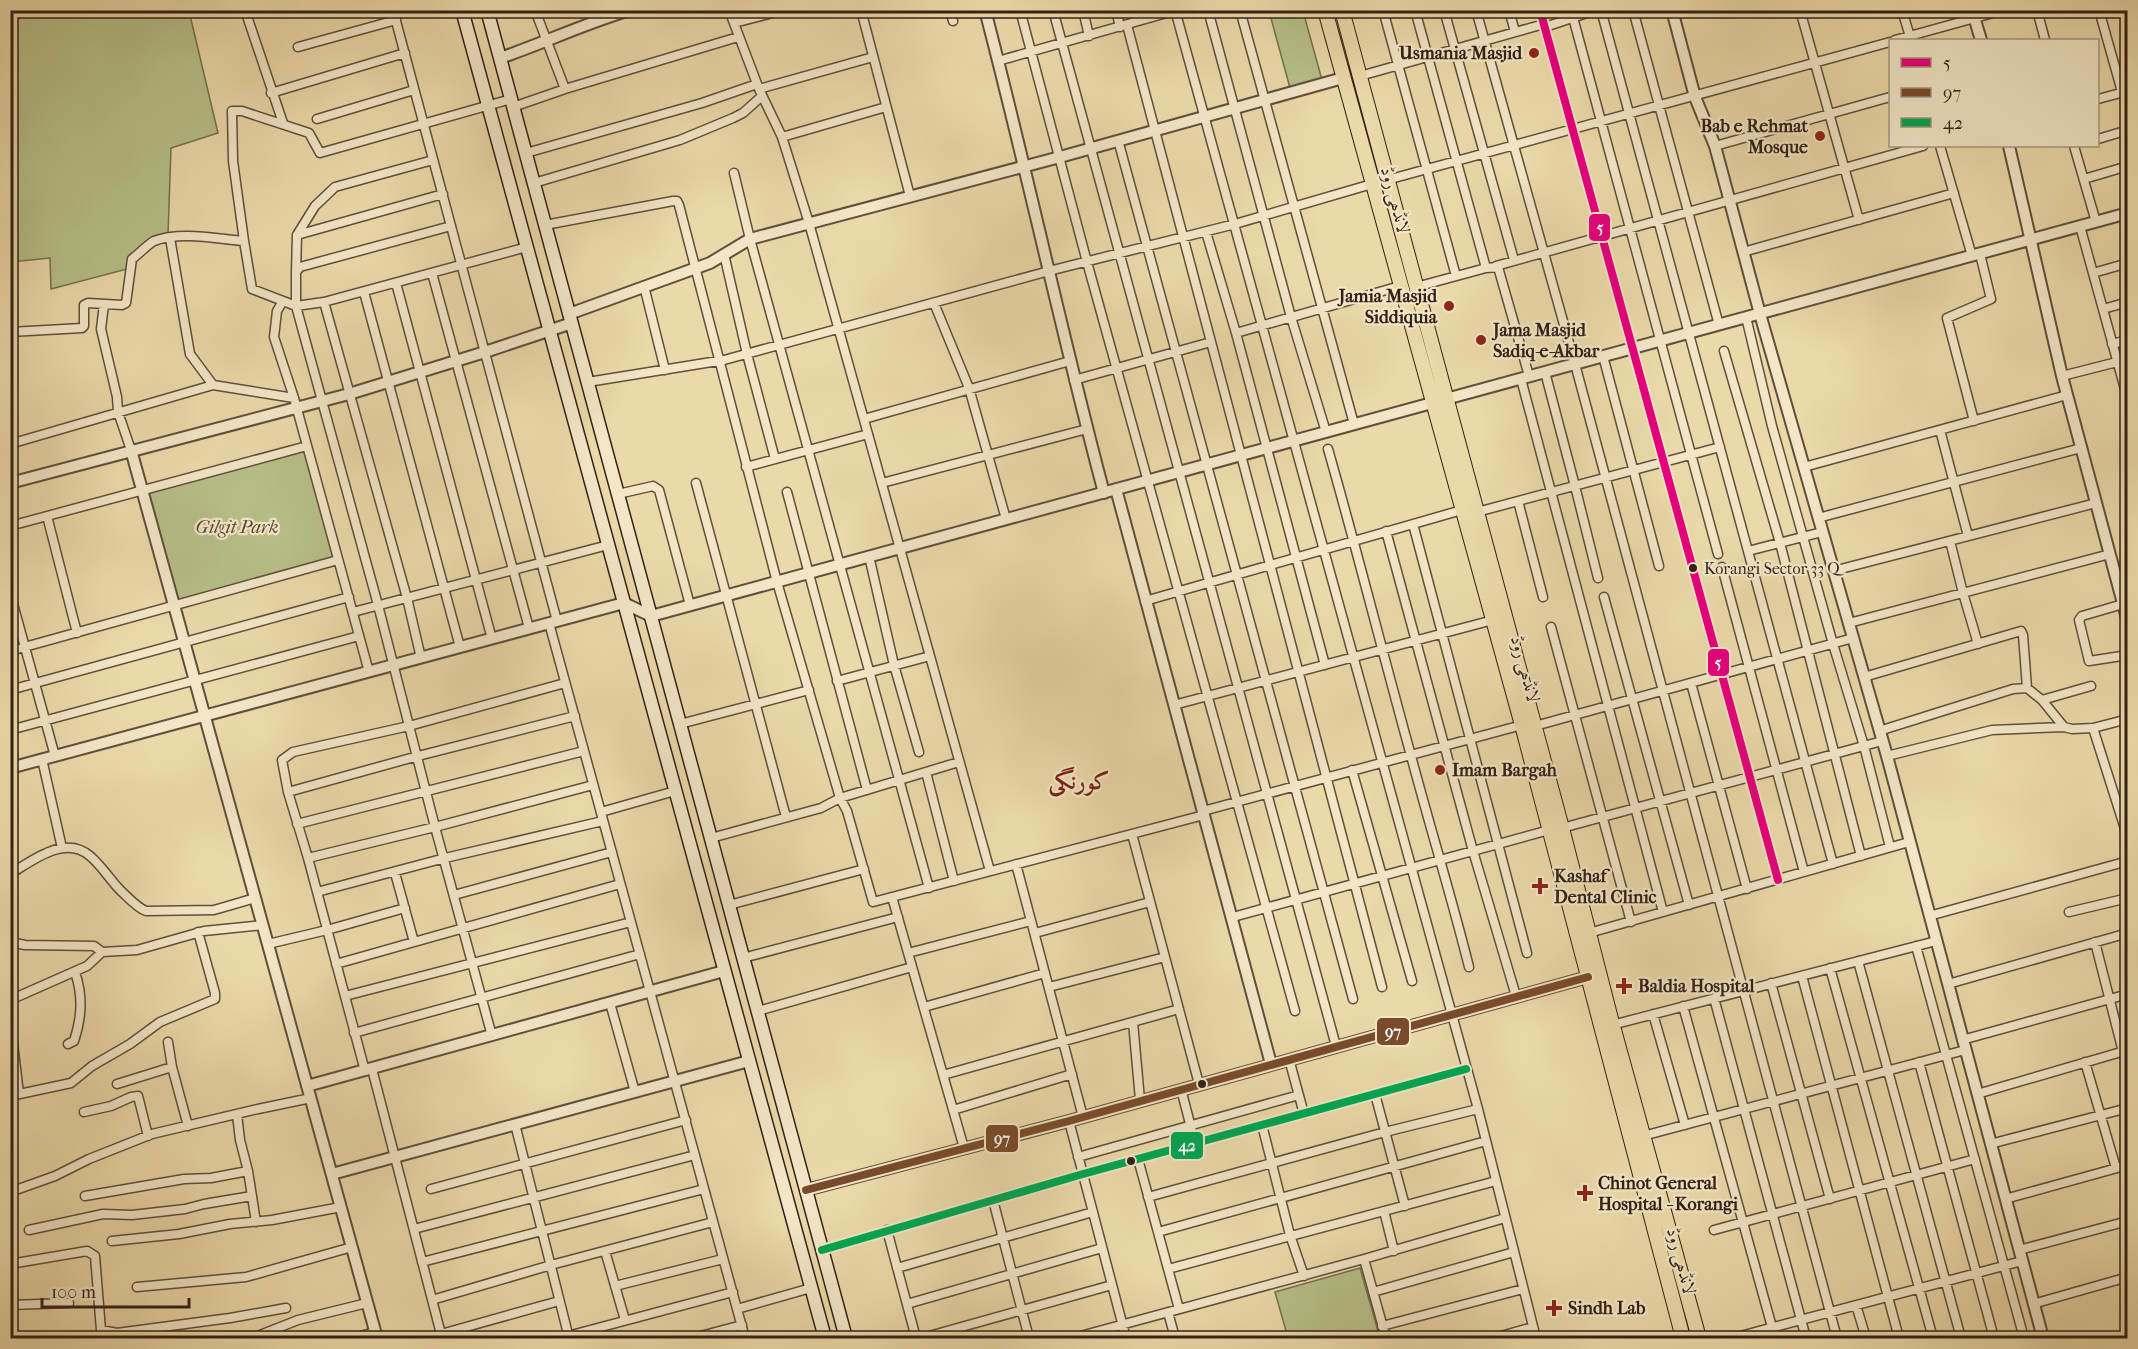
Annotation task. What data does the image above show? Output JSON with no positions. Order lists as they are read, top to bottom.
{
  "streets": {
    "main road": ["لانڈھی روڈ"]
  },
  "districts": ["کورنگی"],
  "parks": ["Gilgit Park"],
  "places": {
    "other": [
      "Usmania Masjid",
      "Bab e Rehmat Mosque",
      "Jamia Masjid Siddiquia",
      "Jama Masjid Sadiq-e-Akbar",
      "Korangi Sector 33 Q",
      "Imam Bargah"
    ],
    "health": [
      "Kashaf Dental Clinic",
      "Baldia Hospital",
      "Chinot General Hospital - Korangi",
      "Sindh Lab"
    ]
  },
  "lines": ["transit line 5", "transit line 97", "transit line 42"],
  "legend": ["5", "97", "42"],
  "scale_bar": "100 m"
}
